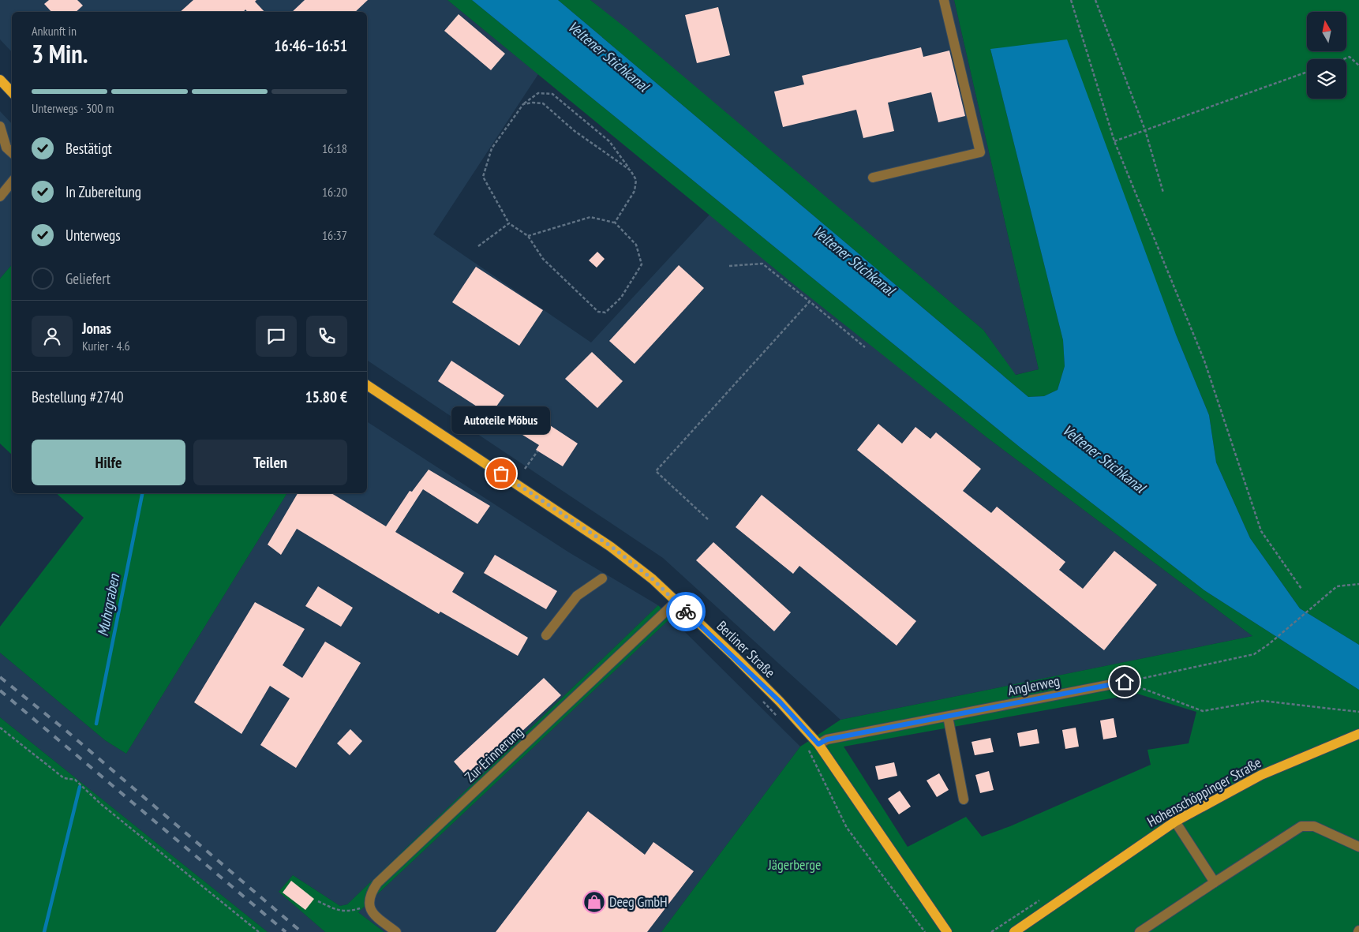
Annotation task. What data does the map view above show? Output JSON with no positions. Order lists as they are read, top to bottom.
{
  "streets": {
    "main road": ["Berliner Straße", "Hohenschöppinger Straße"],
    "street": ["Anglerweg", "Zur Erinnerung"]
  },
  "crossings": [
    ["Berliner Straße", "Anglerweg"],
    ["Berliner Straße", "Zur Erinnerung"]
  ],
  "water": ["Veltener Stichkanal", "Muhrgraben"],
  "parks": ["Jägerberge"],
  "places": {
    "other": ["Autoteile Möbus"],
    "shop": ["Deeg GmbH"]
  },
  "north": "top",
  "page": {
    "heading": ["3 Min.", "Ankunft in", "16:46–16:51"],
    "panel": [
      "Jonas",
      "Kurier · 4.6",
      "Bestellung #2740",
      "15.80 €"
    ],
    "bar": "Unterwegs · 300 m",
    "list": [
      ["Bestätigt", "16:18"],
      ["In Zubereitung", "16:20"],
      ["Unterwegs", "16:37"],
      "Geliefert"
    ],
    "bubble": "Autoteile Möbus",
    "buttons": ["Hilfe", "Teilen"]
  }
}
